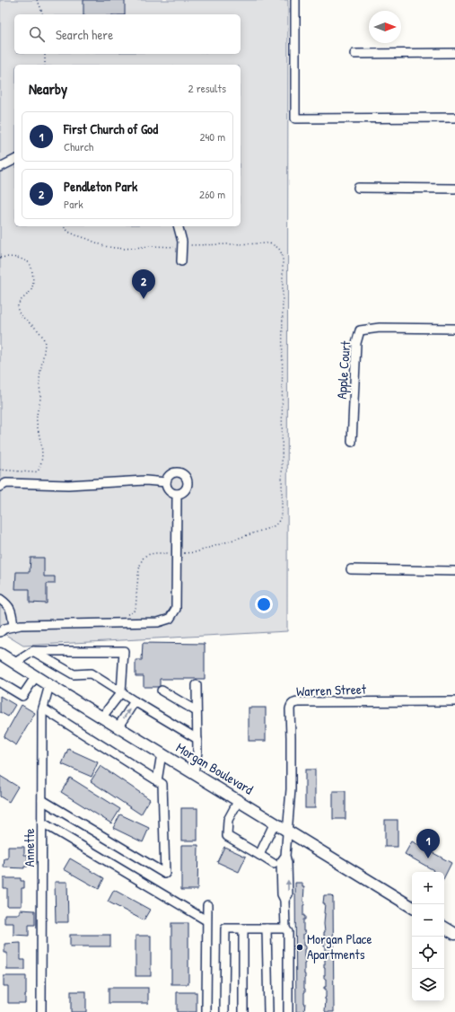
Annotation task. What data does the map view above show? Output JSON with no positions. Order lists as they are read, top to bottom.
{
  "streets": {
    "main road": ["Morgan Boulevard"],
    "street": ["Apple Court", "Warren Street", "Annette"]
  },
  "crossings": [
    ["Warren Street", "Morgan Boulevard"],
    ["Morgan Boulevard", "Annette"]
  ],
  "places": ["Morgan Place Apartments"],
  "north": "right",
  "page": {
    "search": "Search here",
    "heading": ["Nearby", "2 results"],
    "list": [
      {
        "mark": "1",
        "name": "First Church of God",
        "note": "Church",
        "value": "240 m"
      },
      {
        "mark": "2",
        "name": "Pendleton Park",
        "note": "Park",
        "value": "260 m"
      }
    ],
    "pins": ["2", "1"],
    "map_buttons": ["+", "−"]
  }
}
